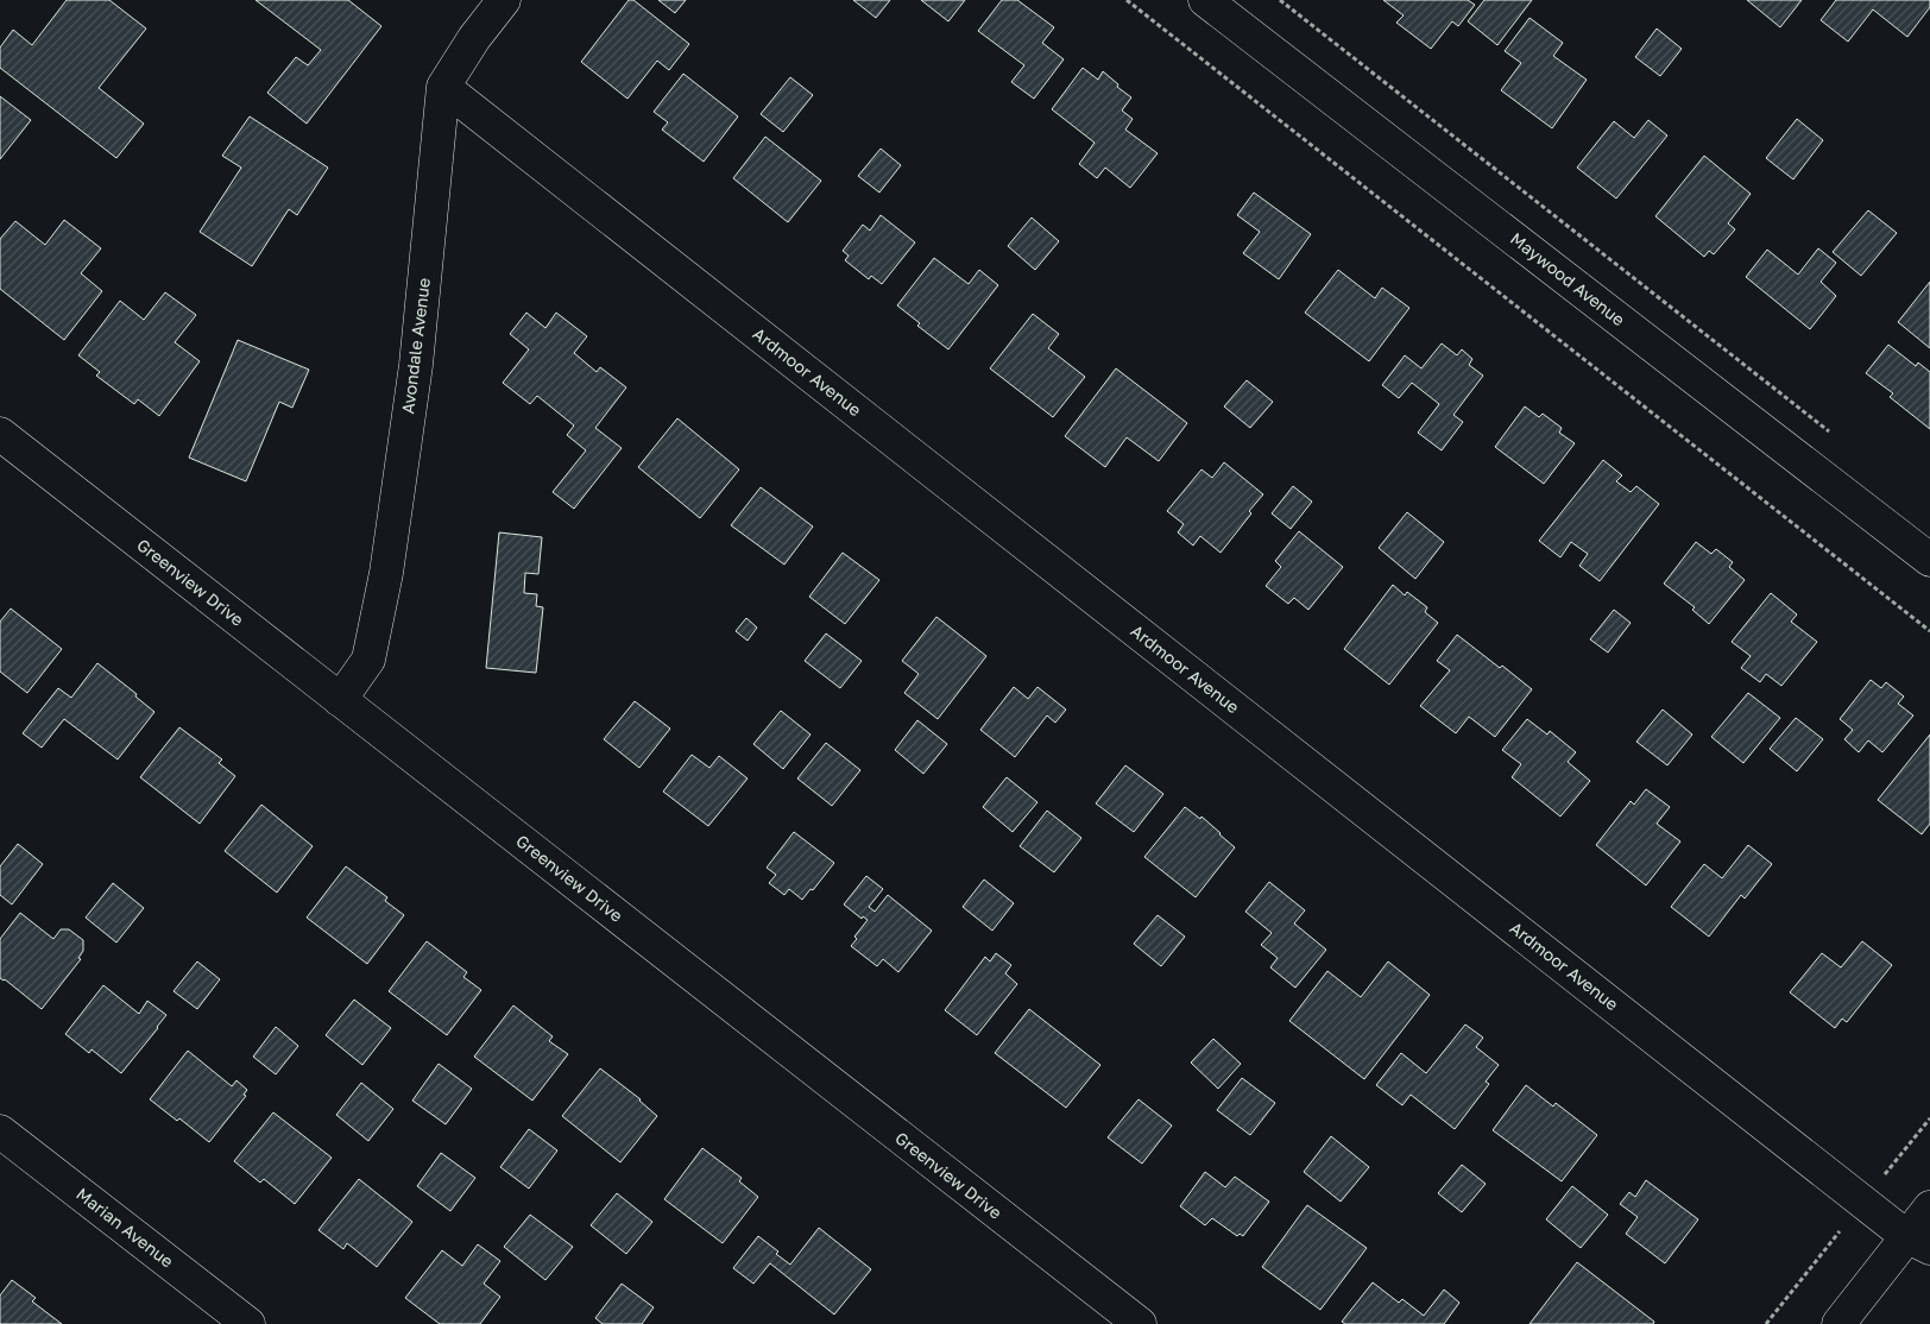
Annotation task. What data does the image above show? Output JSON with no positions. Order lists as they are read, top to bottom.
{
  "streets": {
    "street": [
      "Maywood Avenue",
      "Avondale Avenue",
      "Ardmoor Avenue",
      "Greenview Drive",
      "Marian Avenue"
    ]
  },
  "crossings": [
    ["Avondale Avenue", "Ardmoor Avenue"],
    ["Avondale Avenue", "Greenview Drive"]
  ]
}
